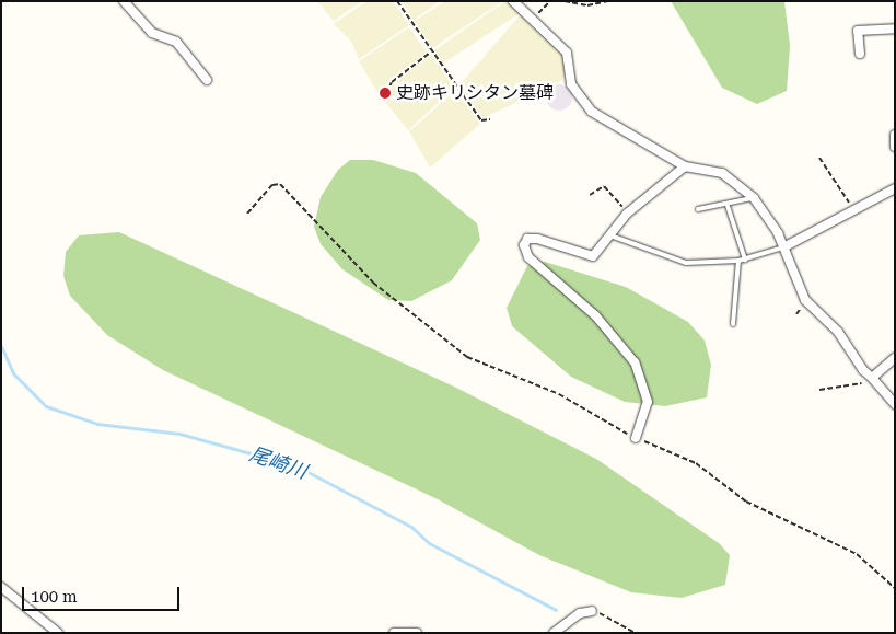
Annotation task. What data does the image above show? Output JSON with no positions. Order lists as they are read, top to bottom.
{
  "water": ["尾崎川"],
  "places": ["史跡キリシタン墓碑"],
  "scale_bar": "100 m"
}
